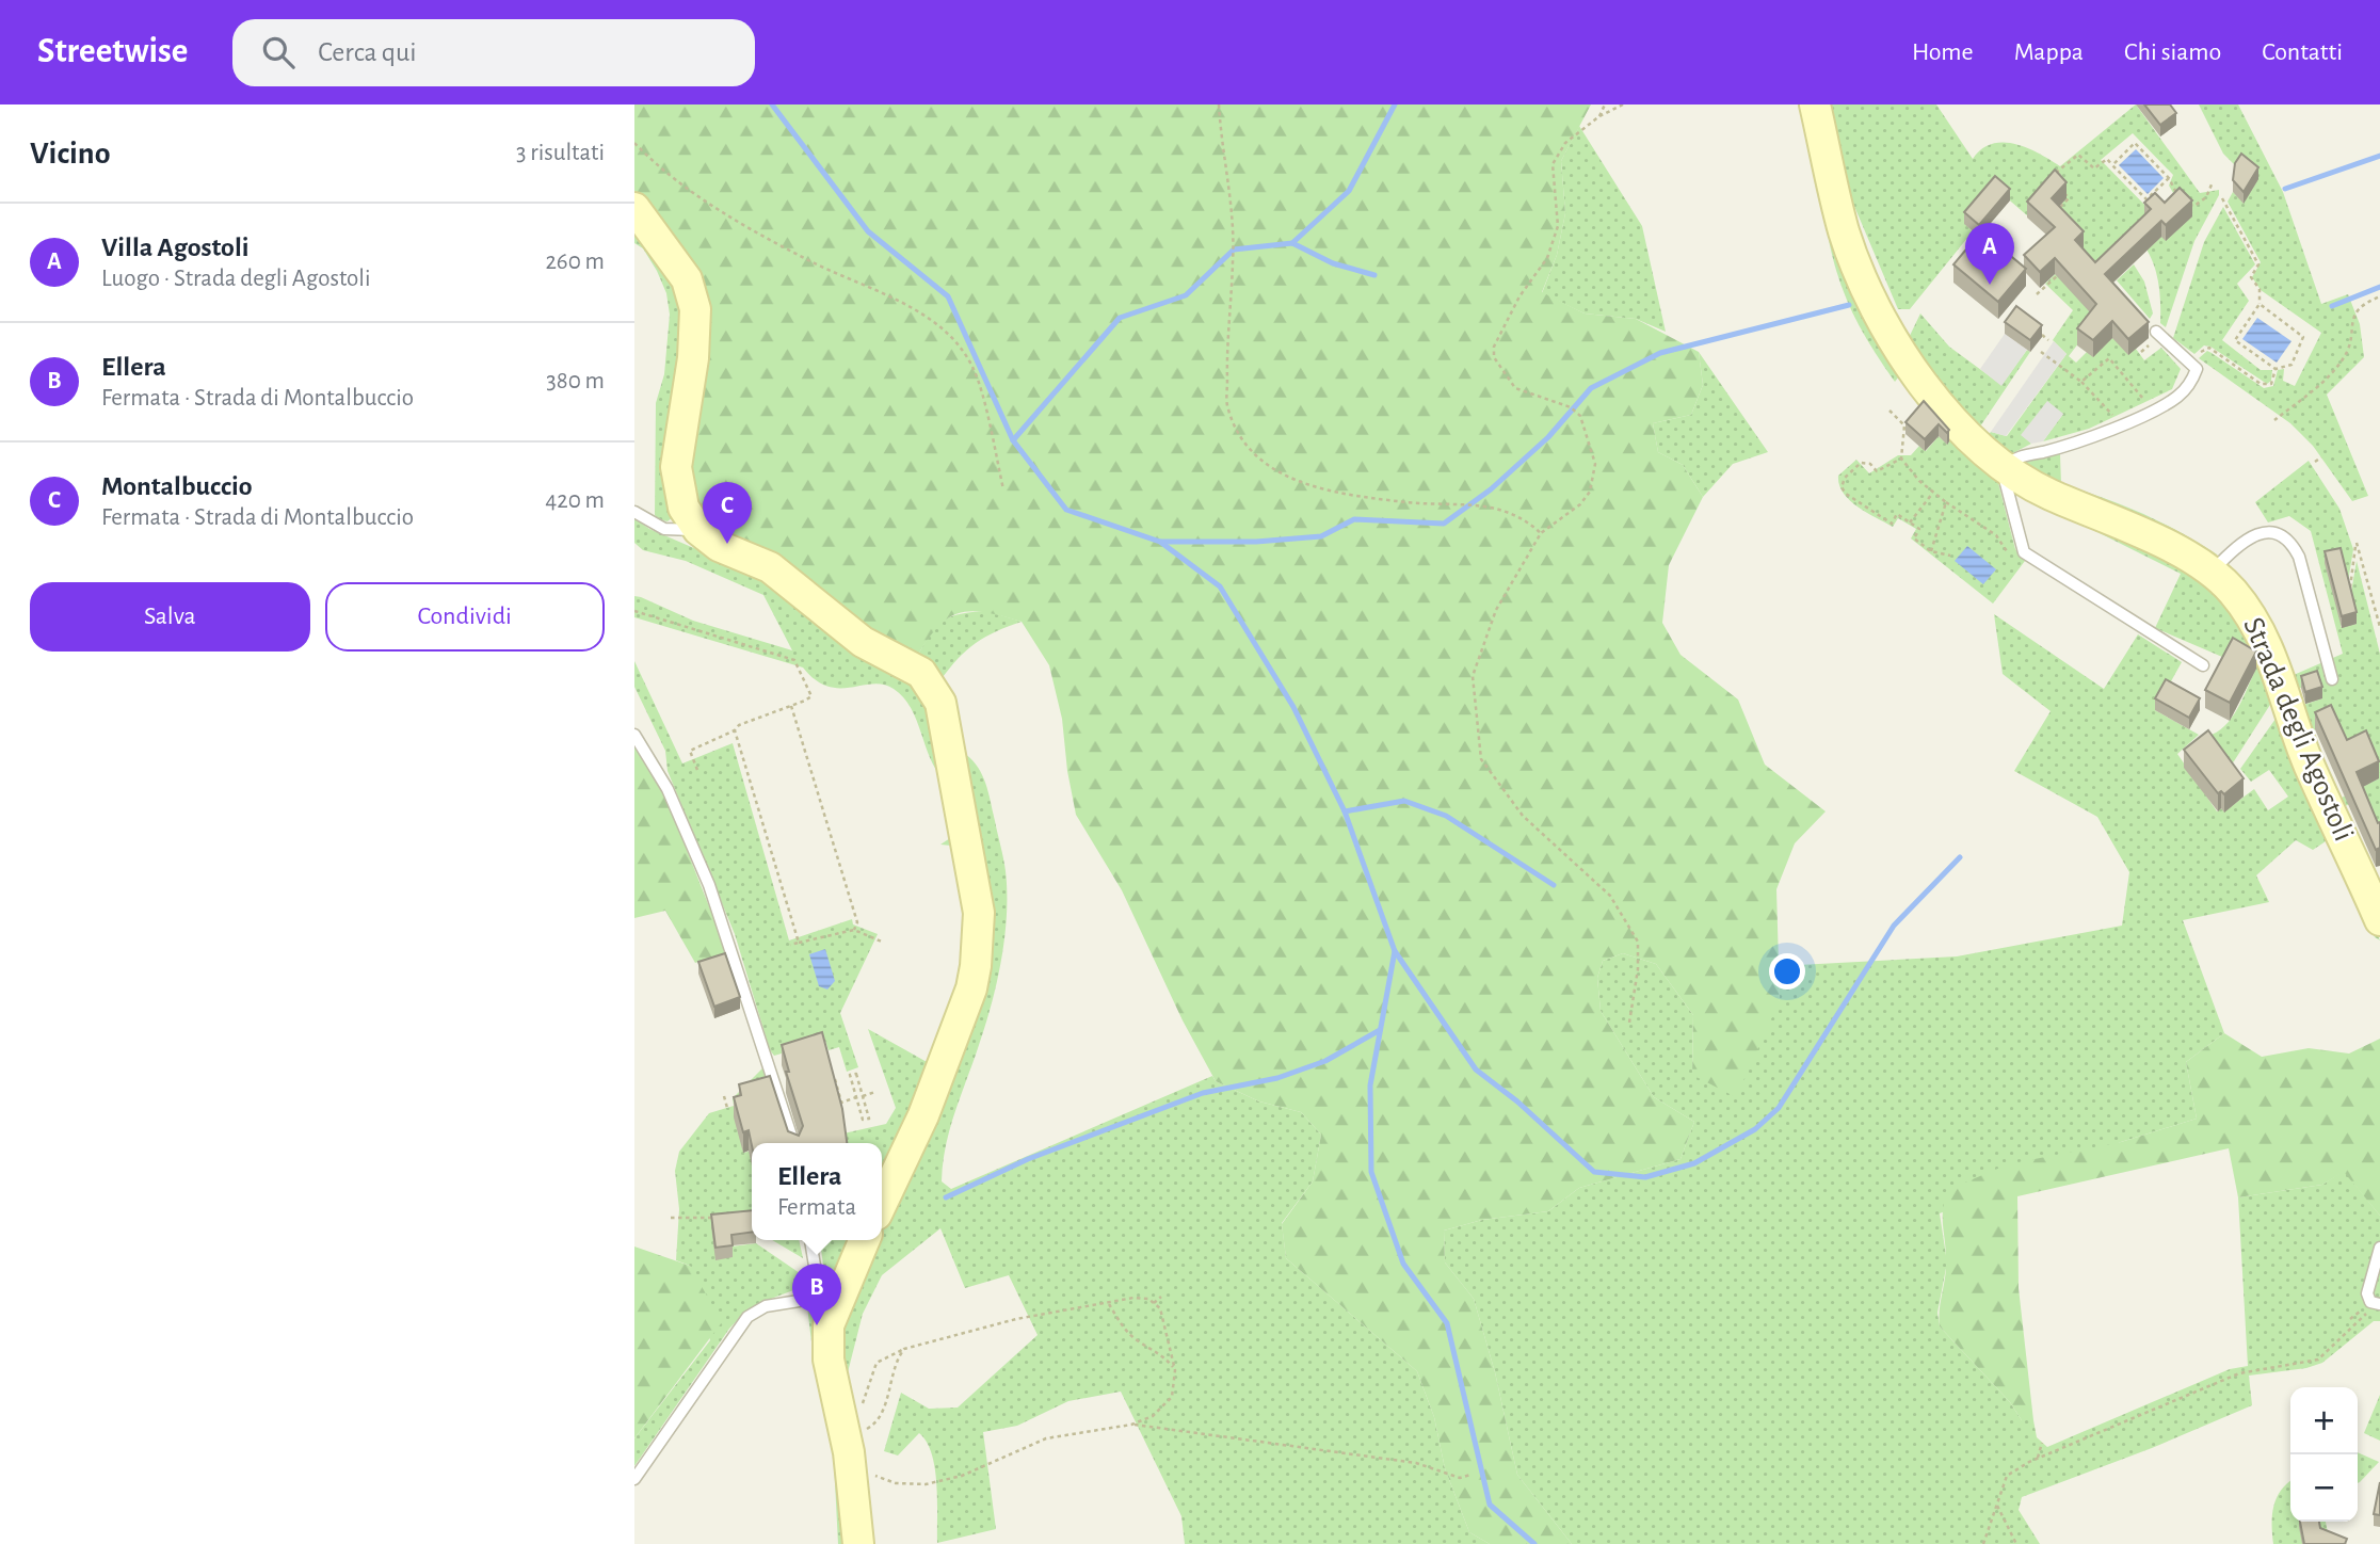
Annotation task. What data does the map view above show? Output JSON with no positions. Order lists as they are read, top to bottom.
{
  "streets": {
    "street": ["Strada degli Agostoli"]
  },
  "page": {
    "header": "Streetwise",
    "search": "Cerca qui",
    "nav": [
      "Home",
      "Mappa",
      "Chi siamo",
      "Contatti"
    ],
    "heading": ["Vicino", "3 risultati"],
    "list": [
      {
        "mark": "A",
        "name": "Villa Agostoli",
        "note": "Luogo · Strada degli Agostoli",
        "value": "260 m"
      },
      {
        "mark": "B",
        "name": "Ellera",
        "note": "Fermata · Strada di Montalbuccio",
        "value": "380 m"
      },
      {
        "mark": "C",
        "name": "Montalbuccio",
        "note": "Fermata · Strada di Montalbuccio",
        "value": "420 m"
      }
    ],
    "pins": ["A", "C", "B"],
    "buttons": ["Salva", "Condividi"],
    "popup": ["Ellera", "Fermata"],
    "map_buttons": ["+", "−"]
  }
}
